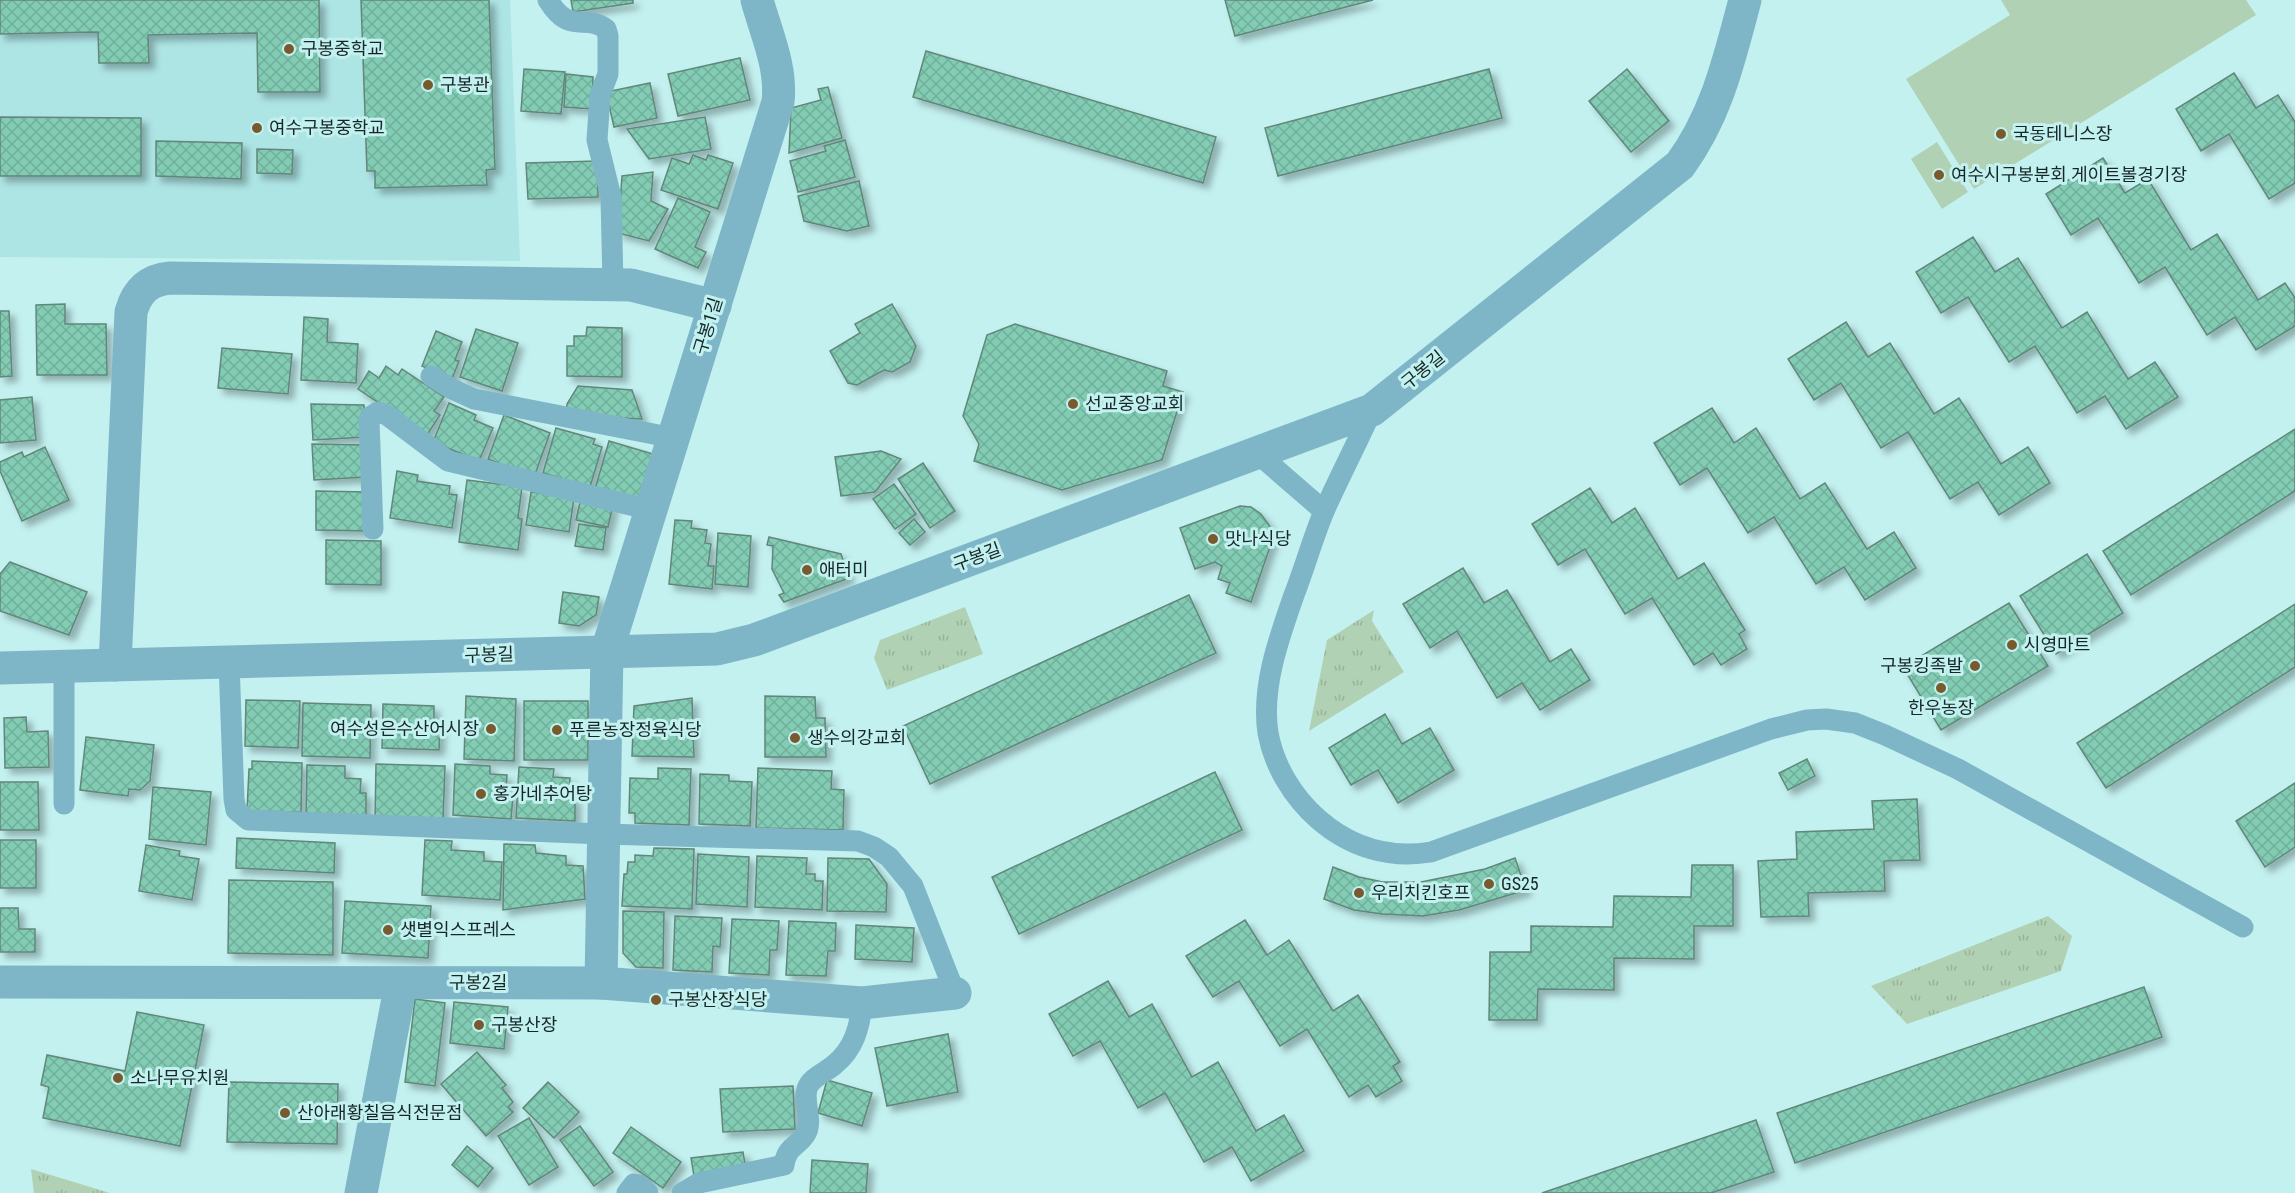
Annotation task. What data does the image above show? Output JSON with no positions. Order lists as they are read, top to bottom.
{
  "streets": {
    "street": ["구봉1길", "구봉길", "구봉2길"]
  },
  "crossings": [
    ["구봉1길", "구봉길"],
    ["구봉1길", "구봉2길"]
  ],
  "places": [
    "구봉중학교",
    "구봉관",
    "여수구봉중학교",
    "국동테니스장",
    "여수시구봉분회 게이트볼경기장",
    "선교중앙교회",
    "맛나식당",
    "애터미",
    "시영마트",
    "구봉킹족발",
    "한우농장",
    "여수성은수산어시장",
    "푸른농장정육식당",
    "생수의강교회",
    "홍가네추어탕",
    "GS25",
    "우리치킨호프",
    "샛별익스프레스",
    "구봉산장식당",
    "구봉산장",
    "소나무유치원",
    "산아래황칠음식전문점"
  ]
}
